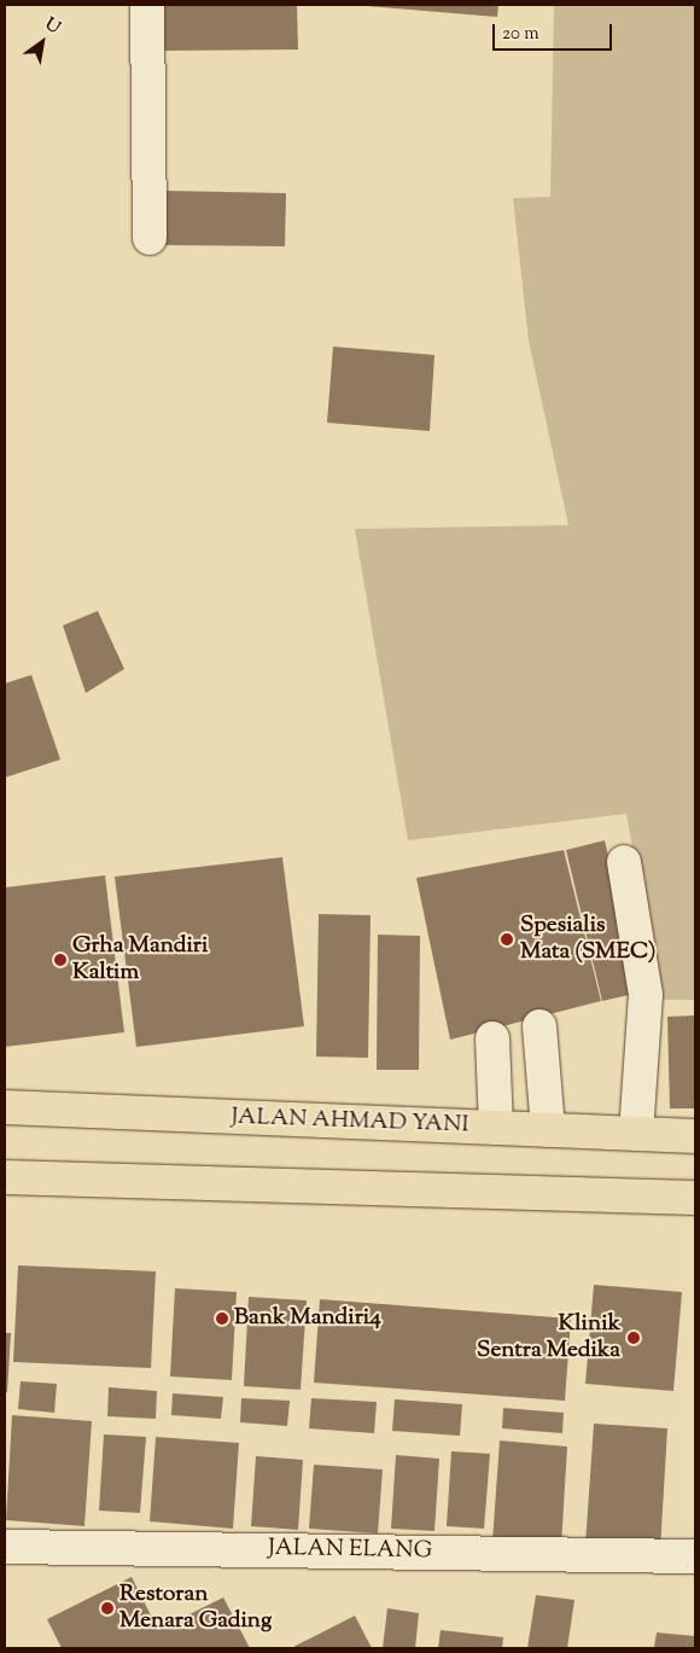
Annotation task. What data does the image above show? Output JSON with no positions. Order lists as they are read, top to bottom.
{
  "streets": {
    "main road": ["JALAN AHMAD YANI"],
    "street": ["JALAN ELANG"]
  },
  "places": [
    "Spesialis Mata (SMEC)",
    "Grha Mandiri Kaltim",
    "Bank Mandiri4",
    "Klinik Sentra Medika",
    "Restoran Menara Gading"
  ],
  "scale_bar": "20 m",
  "north": "top right"
}
